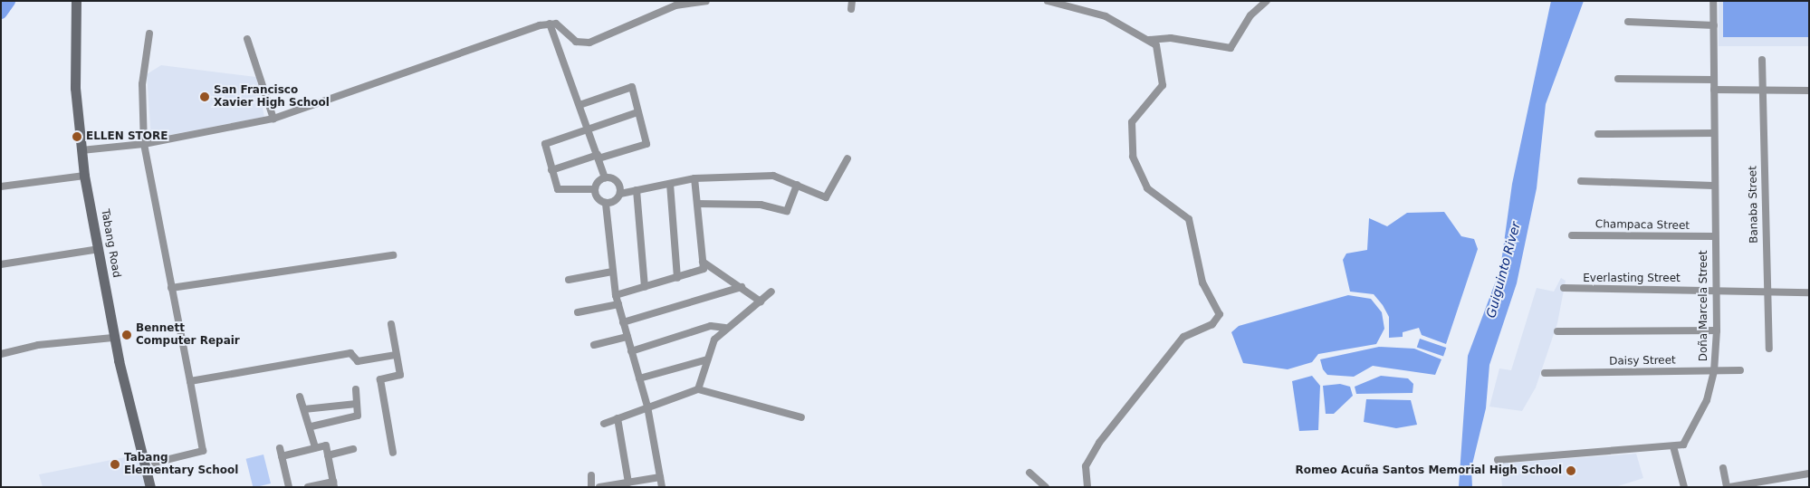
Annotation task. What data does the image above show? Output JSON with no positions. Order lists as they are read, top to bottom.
{
  "streets": {
    "main road": ["Tabang Road"],
    "street": [
      "Banaba Street",
      "Champaca Street",
      "Everlasting Street",
      "Doña Marcela Street",
      "Daisy Street"
    ]
  },
  "crossings": [
    ["Banaba Street", "Everlasting Street"],
    ["Champaca Street", "Doña Marcela Street"],
    ["Everlasting Street", "Doña Marcela Street"],
    ["Doña Marcela Street", "Daisy Street"]
  ],
  "water": ["Guiguinto River"],
  "places": [
    "San Francisco Xavier High School",
    "ELLEN STORE",
    "Bennett Computer Repair",
    "Tabang Elementary School",
    "Romeo Acuña Santos Memorial High School"
  ]
}
